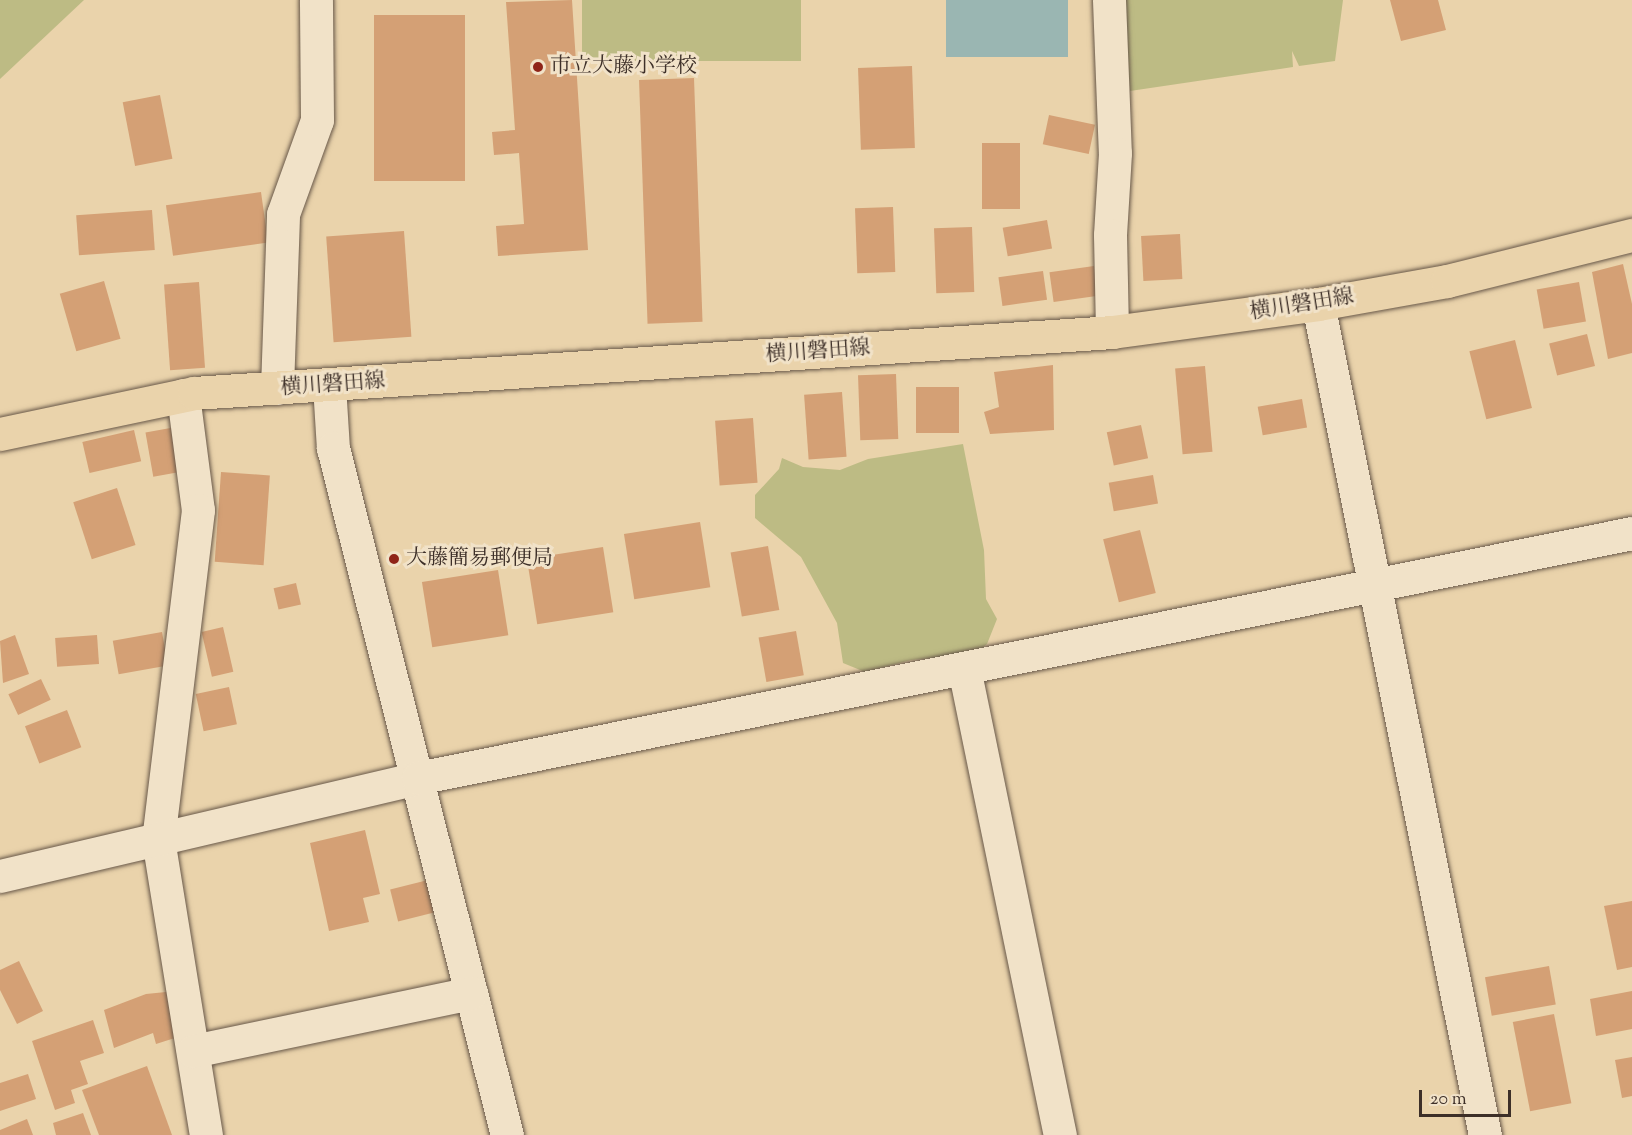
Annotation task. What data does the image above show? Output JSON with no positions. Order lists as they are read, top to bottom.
{
  "streets": {
    "main road": ["横川磐田線"]
  },
  "places": ["市立大藤小学校", "大藤簡易郵便局"],
  "scale_bar": "20 m"
}
